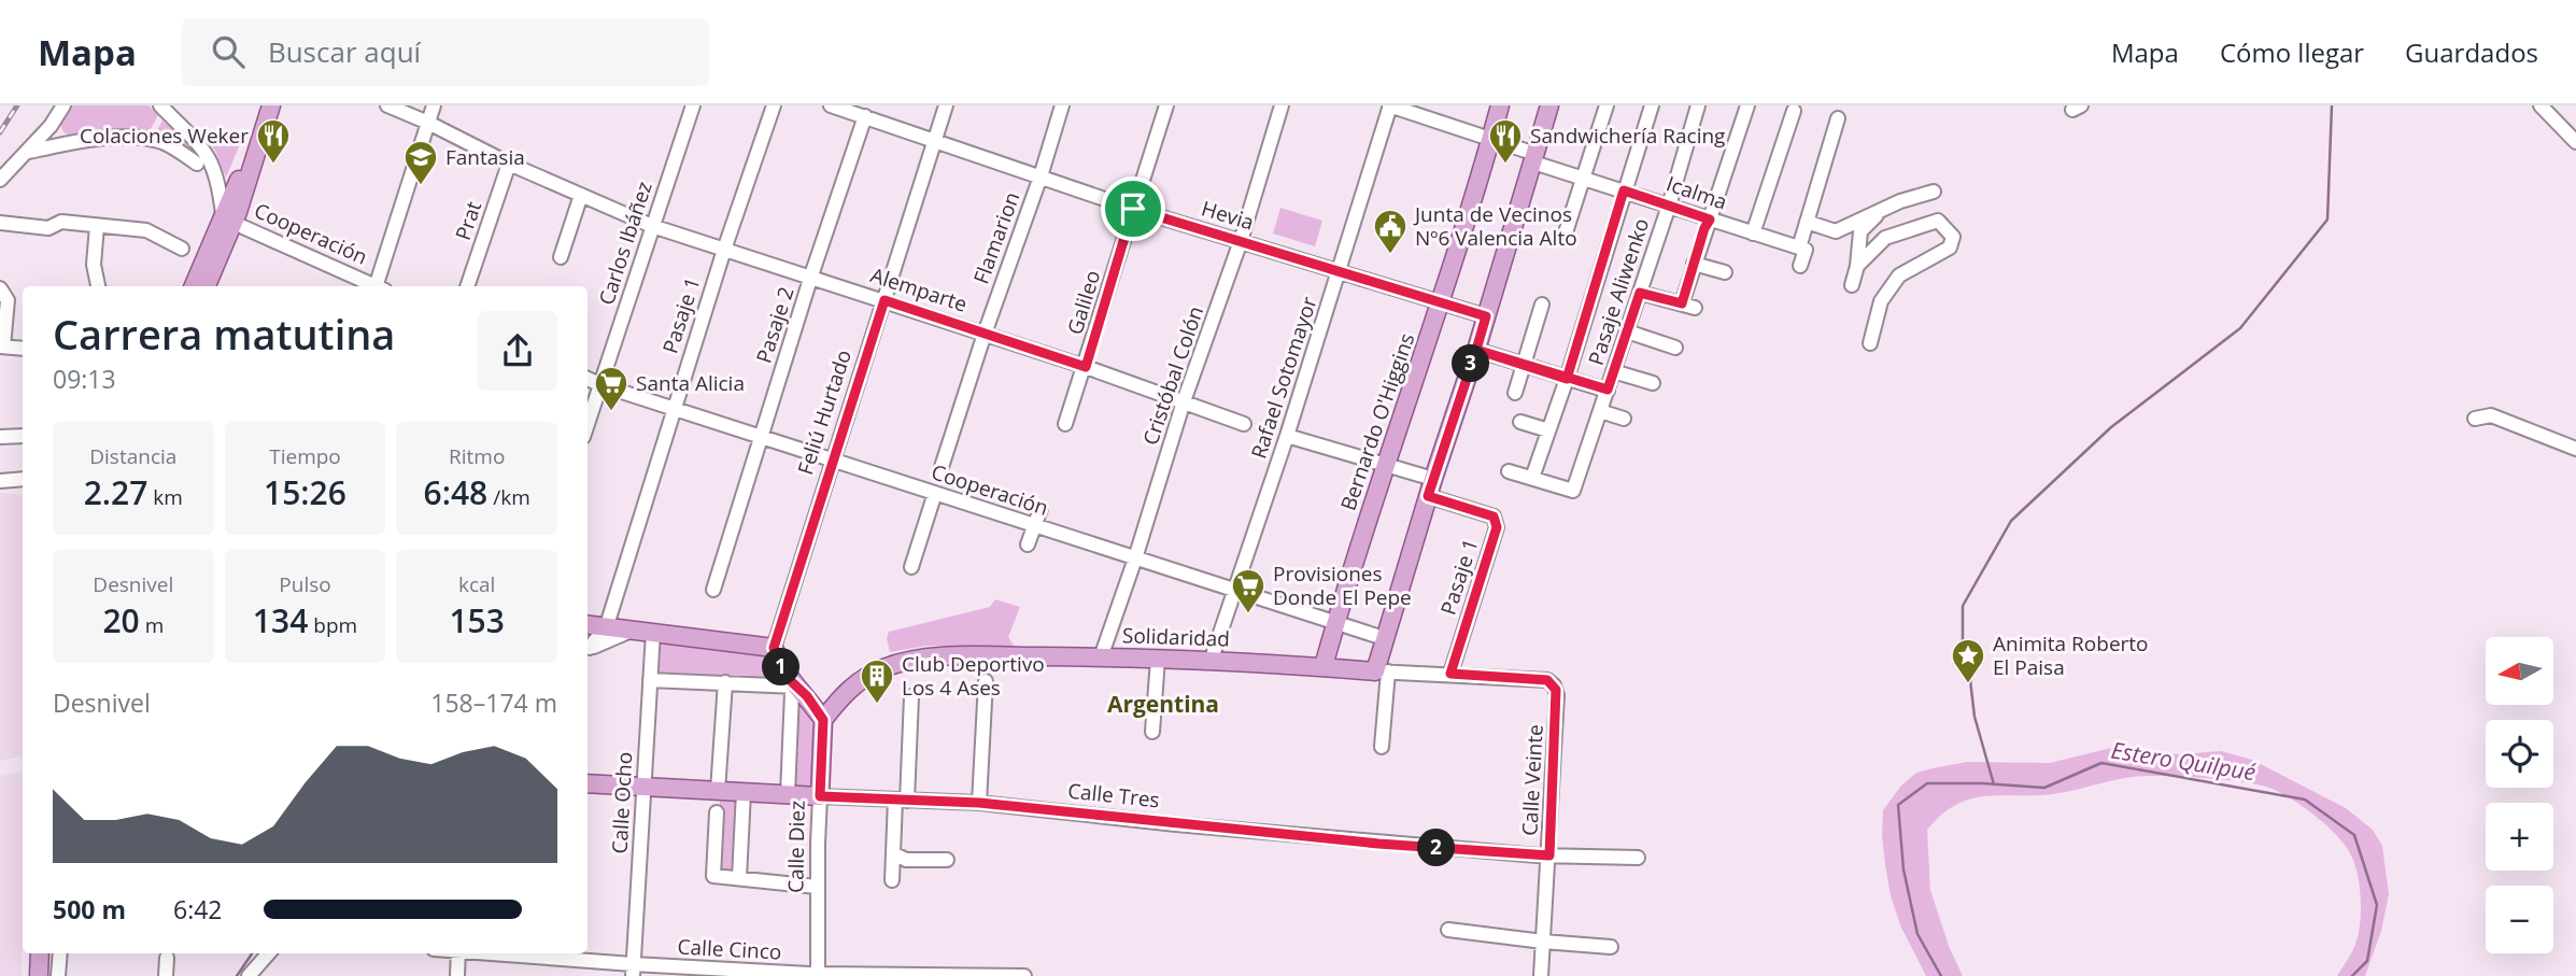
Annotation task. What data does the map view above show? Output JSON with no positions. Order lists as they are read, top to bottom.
{
  "streets": {
    "main road": [
      "Bernardo O'Higgins",
      "Solidaridad",
      "Calle Tres",
      "Calle Diez"
    ],
    "street": [
      "Icalma",
      "Hevia",
      "Prat",
      "Cooperación",
      "Flamarion",
      "Carlos Ibáñez",
      "Alemparte",
      "Pasaje Aliwenko",
      "Galileo",
      "Pasaje 1",
      "Pasaje 2",
      "Cristóbal Colón",
      "Rafael Sotomayor",
      "Feliú Hurtado",
      "Calle Veinte",
      "Calle Ocho",
      "Calle Cinco"
    ]
  },
  "crossings": [
    ["Icalma", "Pasaje Aliwenko"],
    ["Icalma", "Rafael Sotomayor"],
    ["Icalma", "Bernardo O'Higgins"],
    ["Hevia", "Flamarion"],
    ["Hevia", "Galileo"],
    ["Hevia", "Pasaje 2"],
    ["Hevia", "Cristóbal Colón"],
    ["Hevia", "Rafael Sotomayor"],
    ["Hevia", "Feliú Hurtado"],
    ["Hevia", "Bernardo O'Higgins"],
    ["Prat", "Alemparte"],
    ["Cooperación", "Carlos Ibáñez"],
    ["Cooperación", "Pasaje 1"],
    ["Cooperación", "Pasaje 2"],
    ["Cooperación", "Cristóbal Colón"],
    ["Cooperación", "Rafael Sotomayor"],
    ["Cooperación", "Feliú Hurtado"],
    ["Cooperación", "Bernardo O'Higgins"],
    ["Flamarion", "Alemparte"],
    ["Carlos Ibáñez", "Alemparte"],
    ["Alemparte", "Galileo"],
    ["Alemparte", "Pasaje 1"],
    ["Alemparte", "Pasaje 2"],
    ["Alemparte", "Cristóbal Colón"],
    ["Alemparte", "Feliú Hurtado"],
    ["Pasaje 1", "Solidaridad"],
    ["Cristóbal Colón", "Solidaridad"],
    ["Rafael Sotomayor", "Solidaridad"],
    ["Bernardo O'Higgins", "Solidaridad"],
    ["Solidaridad", "Calle Veinte"],
    ["Solidaridad", "Calle Diez"],
    ["Calle Veinte", "Calle Tres"],
    ["Calle Tres", "Calle Ocho"],
    ["Calle Tres", "Calle Diez"],
    ["Calle Ocho", "Calle Cinco"],
    ["Calle Diez", "Calle Cinco"]
  ],
  "districts": ["Argentina"],
  "water": ["Estero Quilpué"],
  "places": {
    "restaurant": ["Colaciones Weker", "Sandwichería Racing"],
    "school or university": ["Fantasia"],
    "public building": ["Junta de Vecinos Nº6 Valencia Alto"],
    "supermarket": ["Santa Alicia", "Provisiones Donde El Pepe"],
    "place": ["Animita Roberto El Paisa"],
    "building": ["Club Deportivo Los 4 Ases"]
  },
  "north": "left",
  "page": {
    "header": "Mapa",
    "search": "Buscar aquí",
    "nav": ["Mapa", "Cómo llegar", "Guardados"],
    "heading": ["Carrera matutina", "09:13"],
    "pins": ["3", "1", "2"],
    "stats": [
      ["Distancia", "2.27 km"],
      ["Tiempo", "15:26"],
      ["Ritmo", "6:48 /km"],
      ["Desnivel", "20 m"],
      ["Pulso", "134 bpm"],
      ["kcal", "153"]
    ],
    "map_buttons": ["+", "−"],
    "chart": ["Desnivel", "158–174 m"],
    "list": [
      {
        "name": "500 m",
        "note": "6:42"
      }
    ]
  }
}
